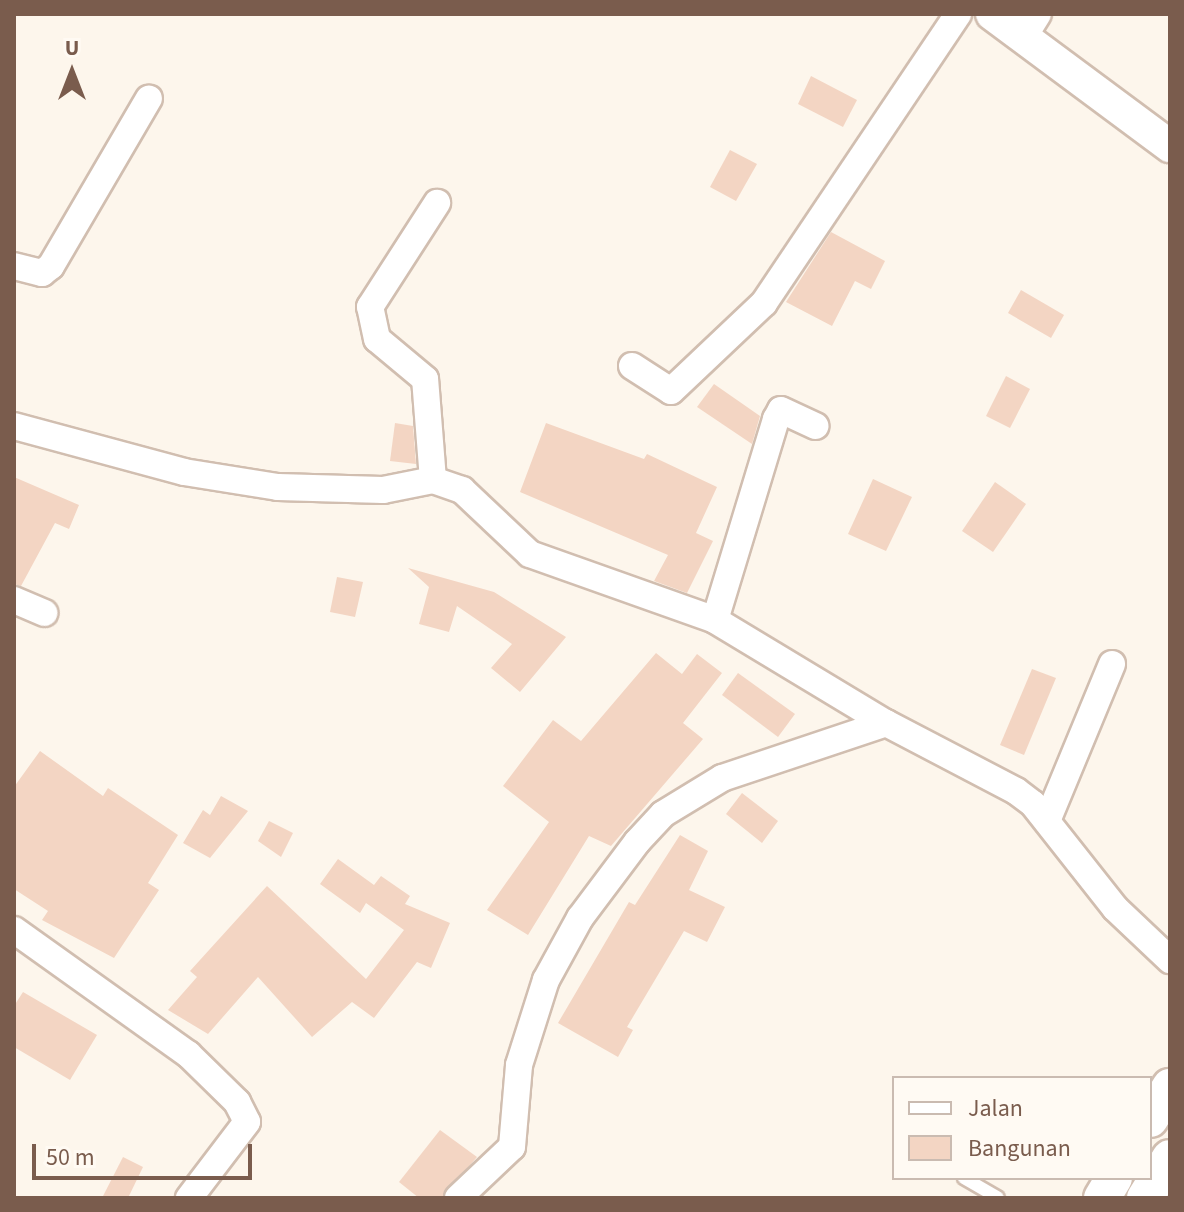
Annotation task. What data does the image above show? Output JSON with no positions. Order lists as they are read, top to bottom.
{
  "legend": ["Jalan", "Bangunan"],
  "scale_bar": "50 m",
  "north": "top"
}
